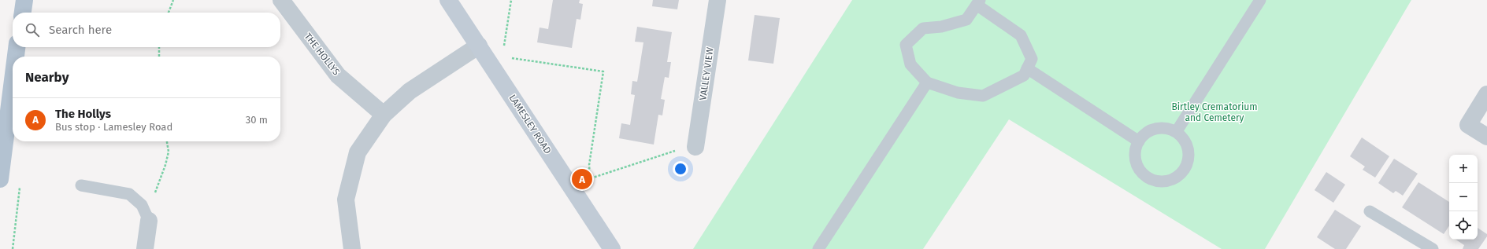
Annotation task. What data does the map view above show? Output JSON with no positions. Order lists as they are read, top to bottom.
{
  "streets": {
    "street": ["THE HOLLYS", "VALLEY VIEW", "LAMESLEY ROAD"]
  },
  "parks": ["Birtley Crematorium and Cemetery"],
  "page": {
    "search": "Search here",
    "heading": "Nearby",
    "list": [
      {
        "mark": "A",
        "name": "The Hollys",
        "note": "Bus stop · Lamesley Road",
        "value": "30 m"
      }
    ],
    "map_buttons": ["+", "−"],
    "pins": "A"
  }
}
